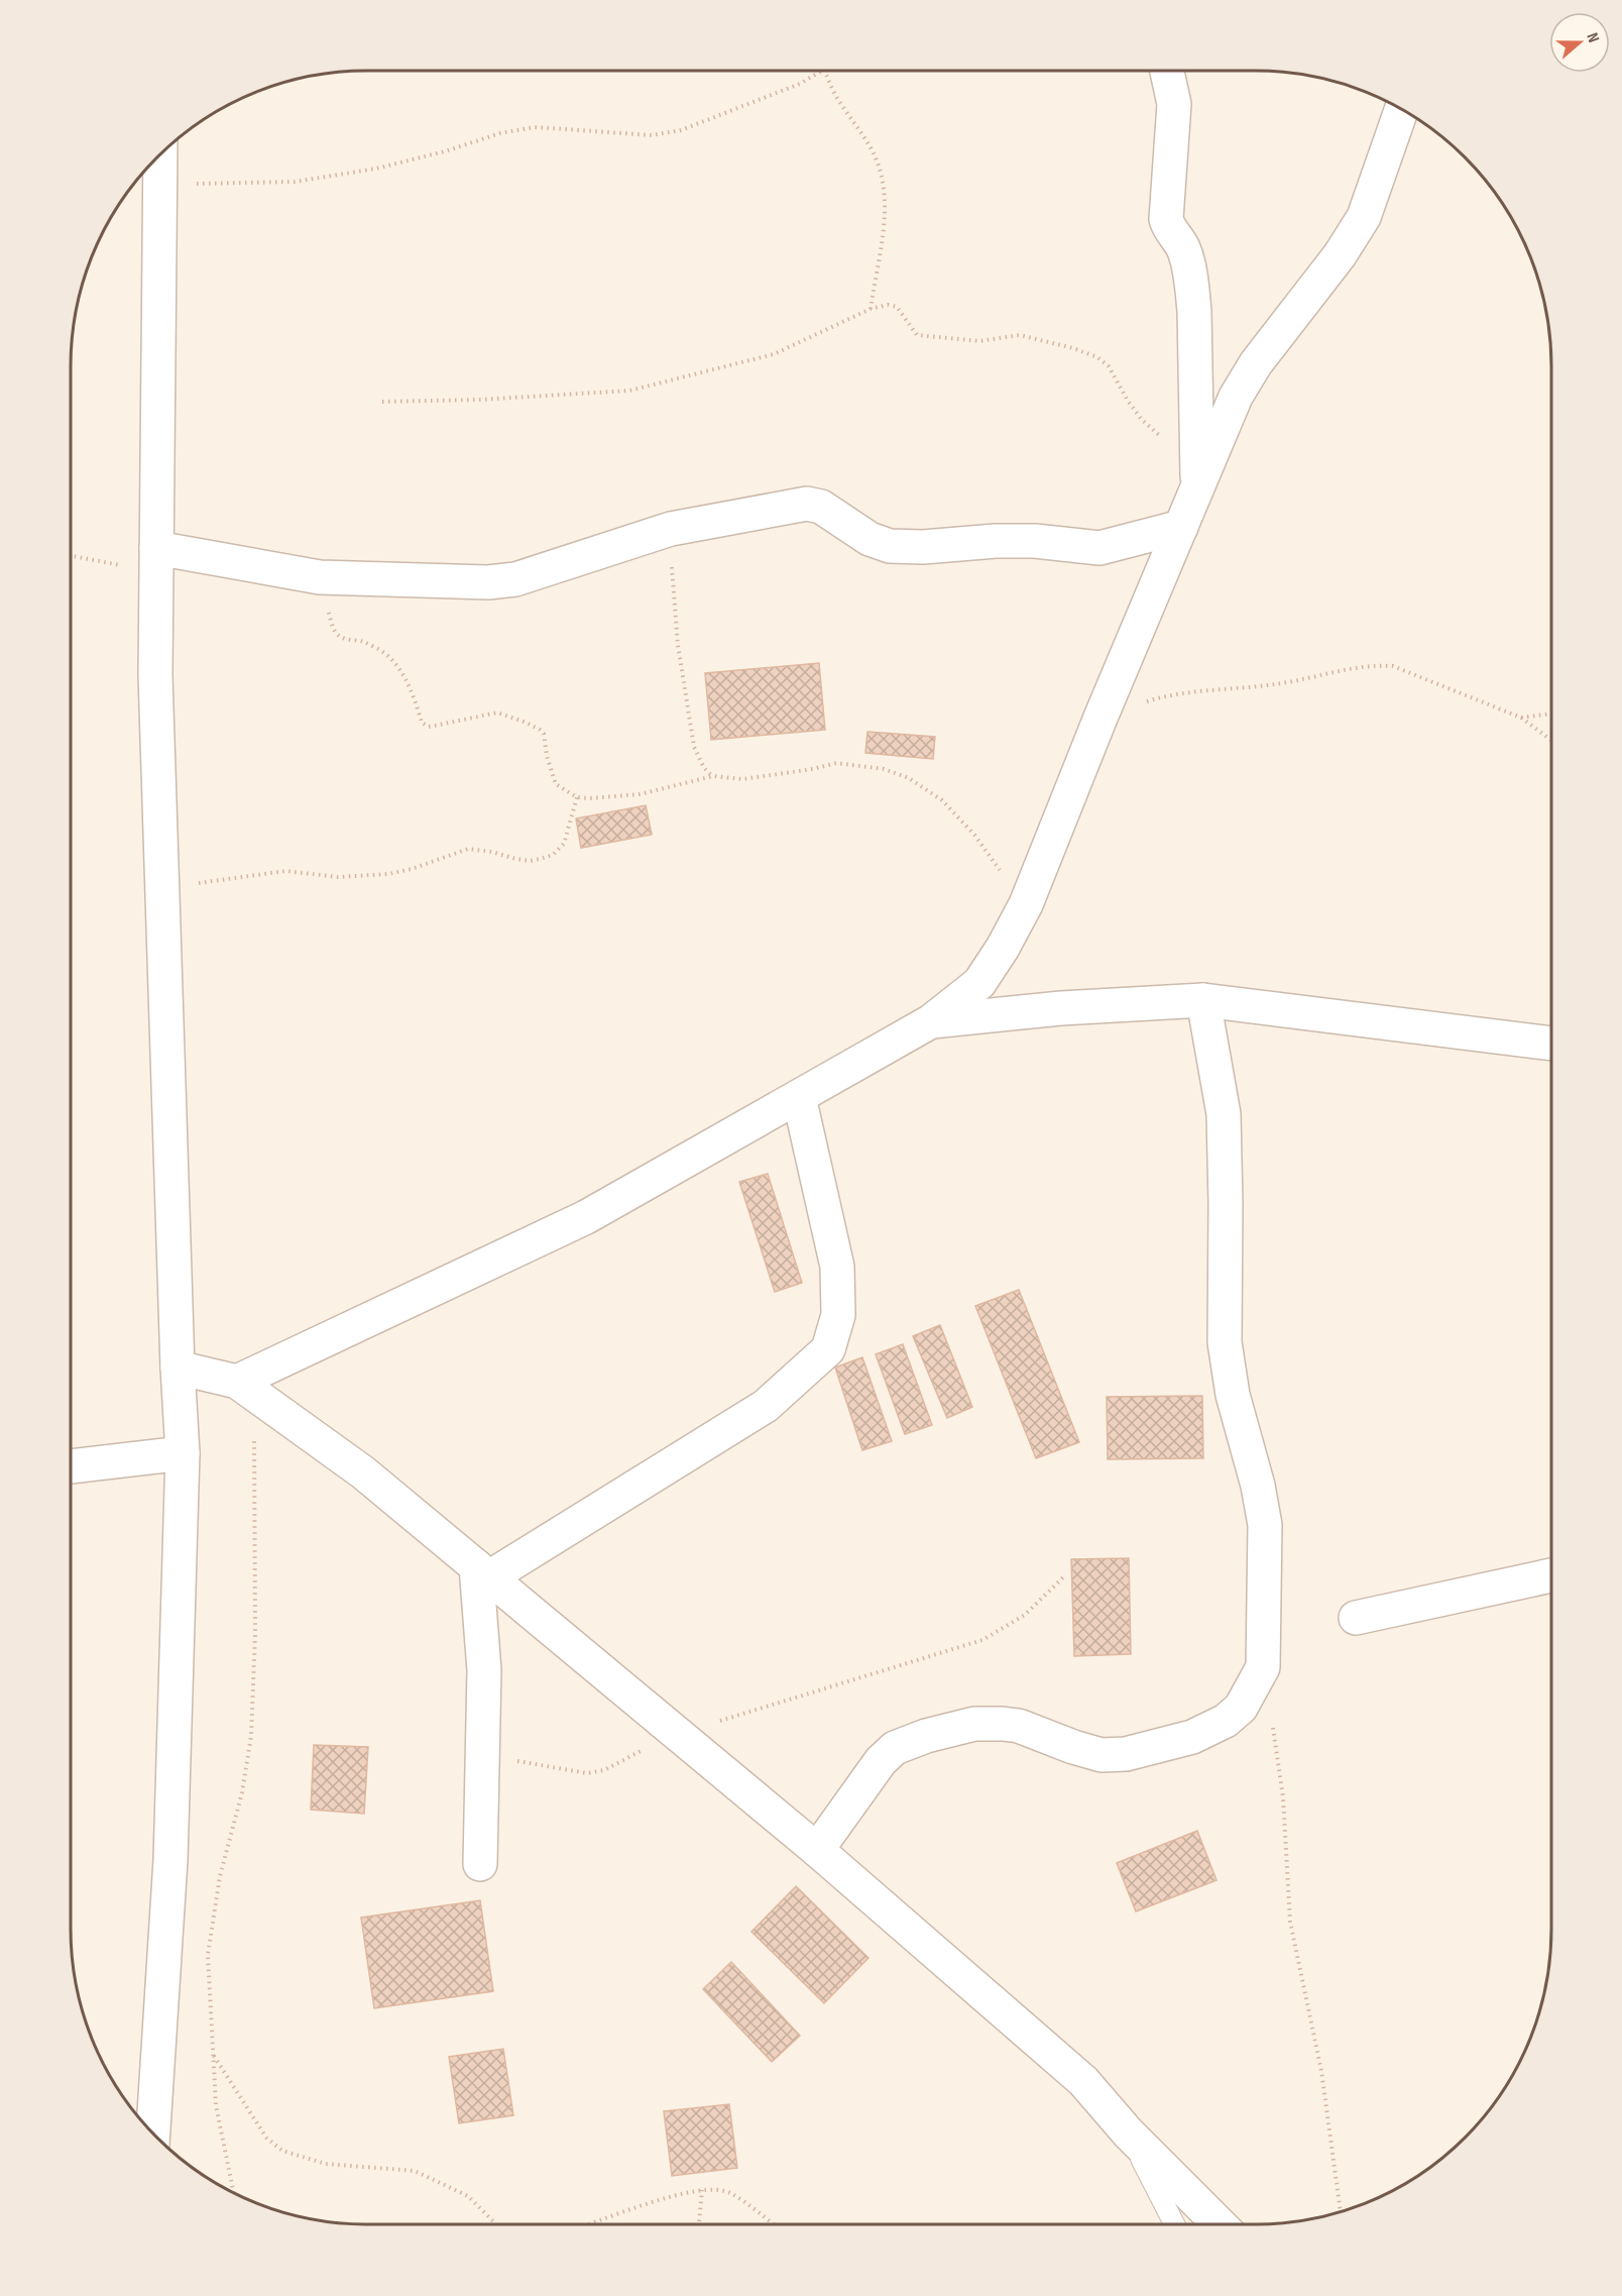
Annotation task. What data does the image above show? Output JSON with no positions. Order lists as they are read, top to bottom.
{
  "north": "right"
}
